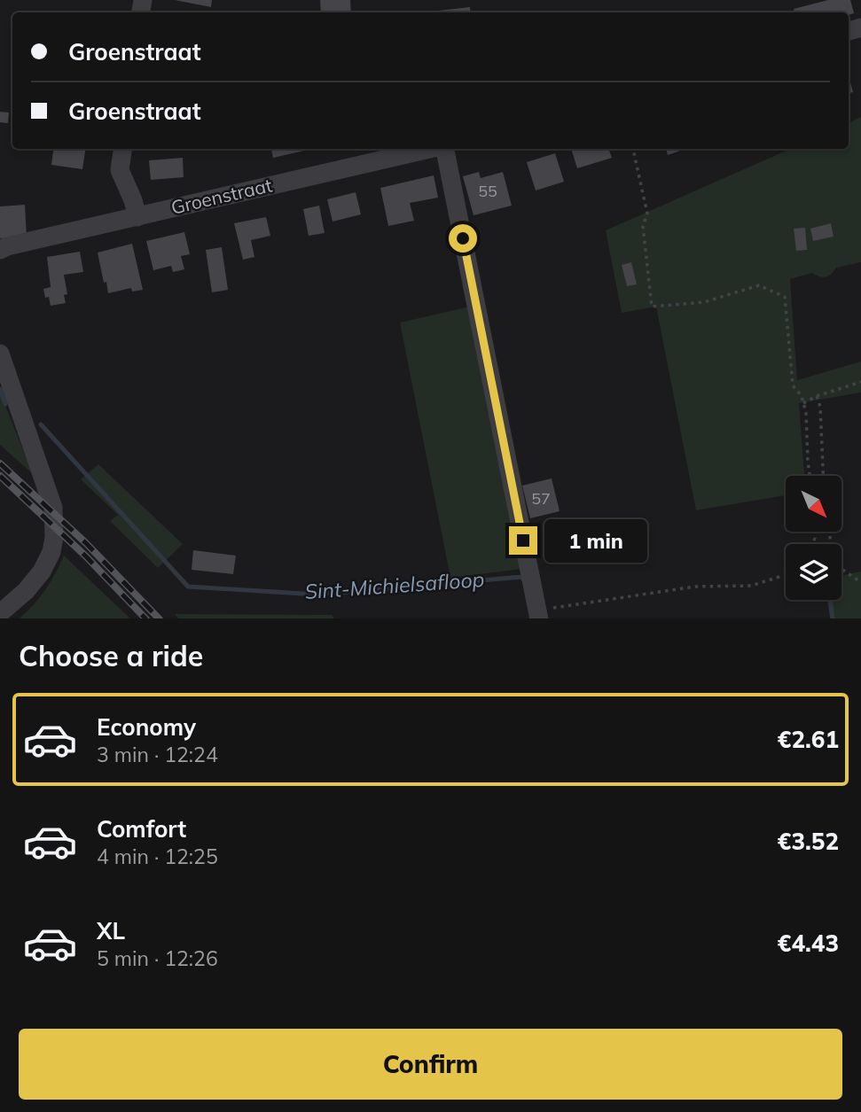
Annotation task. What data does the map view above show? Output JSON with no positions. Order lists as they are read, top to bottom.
{
  "streets": {
    "street": ["Groenstraat"]
  },
  "water": ["Sint-Michielsafloop"],
  "house_numbers": ["55", "57"],
  "north": "bottom right",
  "page": {
    "banner": ["Groenstraat", "Groenstraat"],
    "bubble": "1 min",
    "heading": "Choose a ride",
    "list": [
      {
        "name": "Economy",
        "note": "3 min · 12:24",
        "value": "€2.61"
      },
      {
        "name": "Comfort",
        "note": "4 min · 12:25",
        "value": "€3.52"
      },
      {
        "name": "XL",
        "note": "5 min · 12:26",
        "value": "€4.43"
      }
    ],
    "buttons": "Confirm"
  }
}
